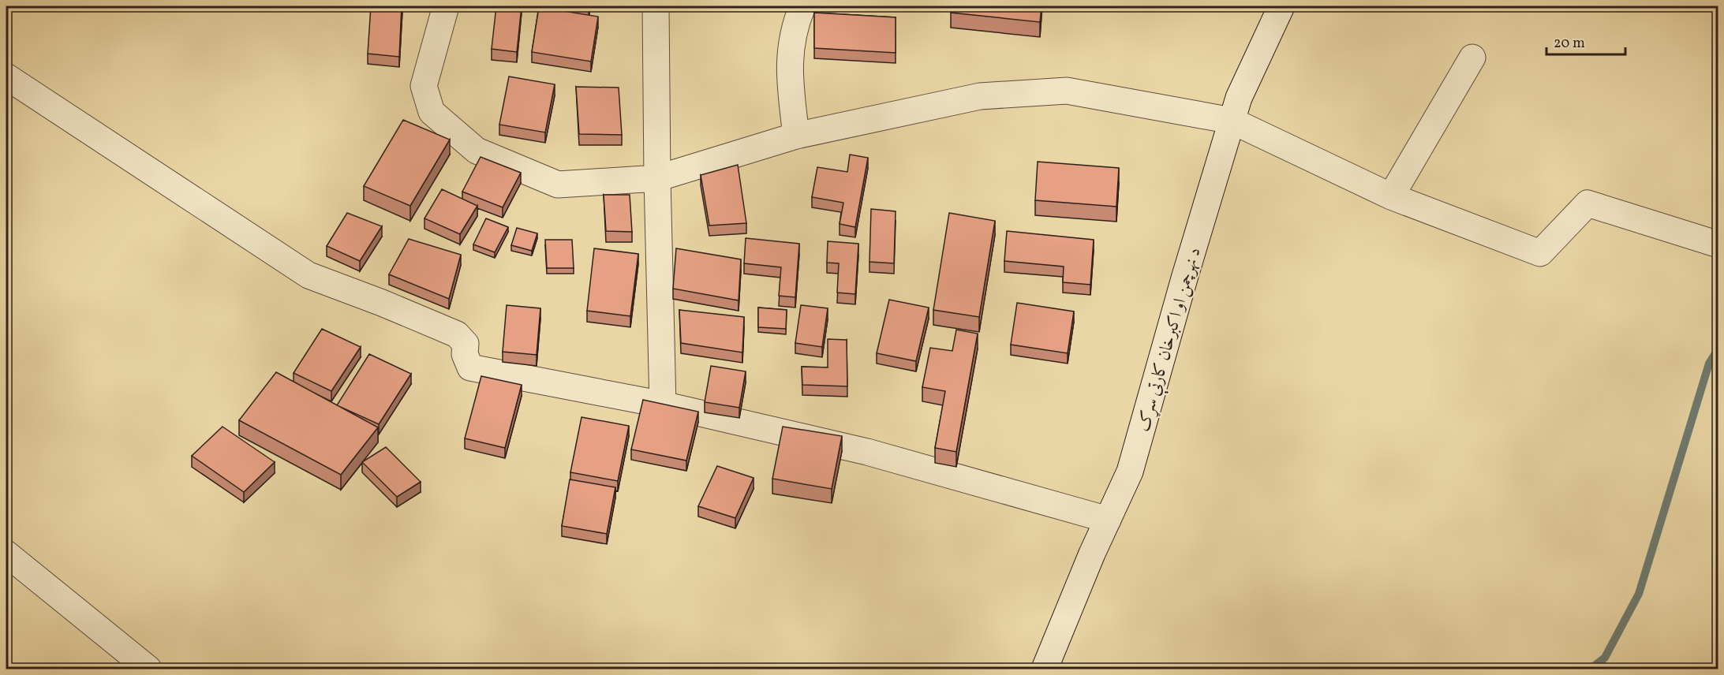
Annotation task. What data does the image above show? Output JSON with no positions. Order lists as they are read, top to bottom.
{
  "streets": {
    "street": ["د نهرچمن او اکبرخان کارتې سړک"]
  },
  "scale_bar": "20 m"
}
